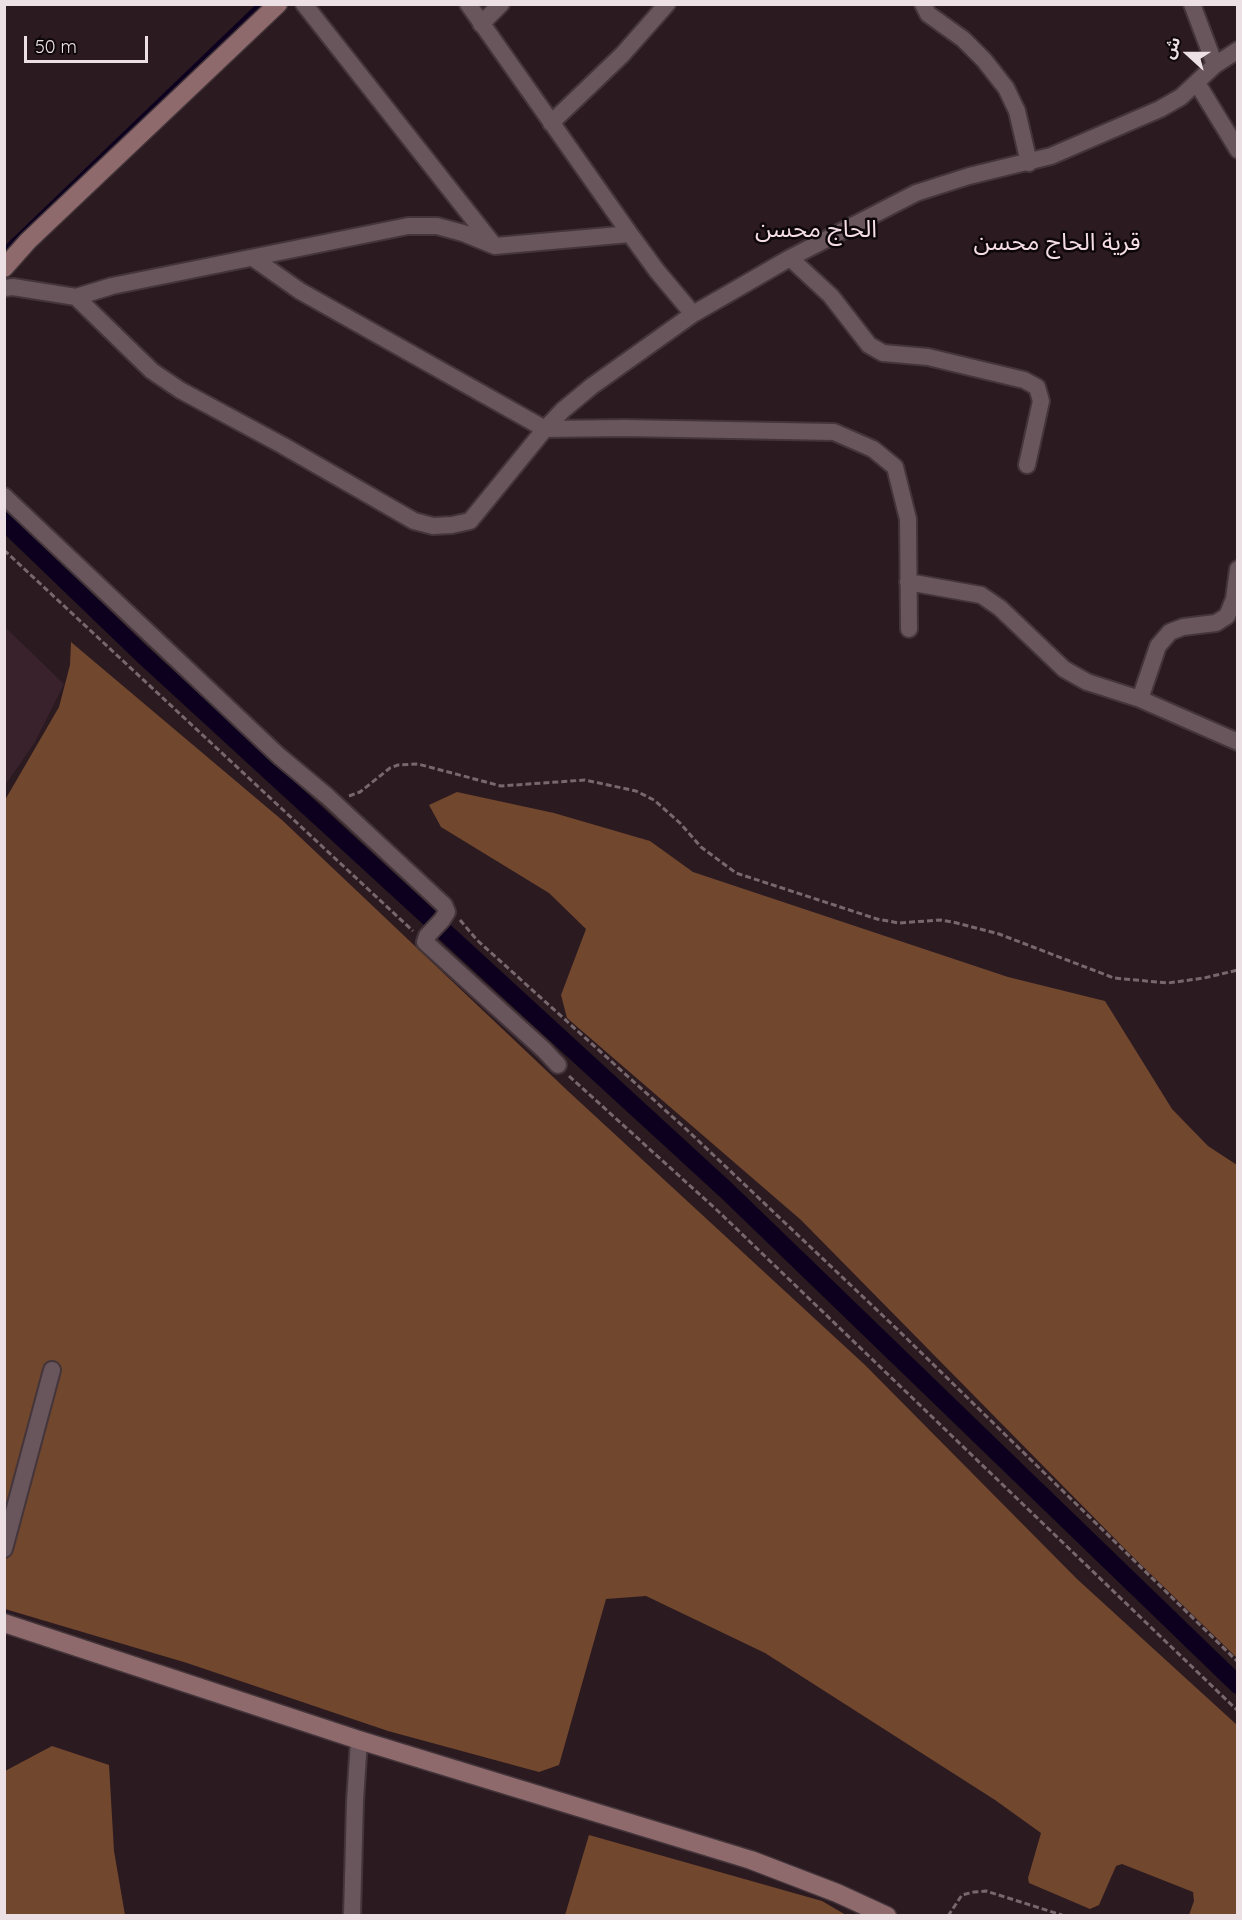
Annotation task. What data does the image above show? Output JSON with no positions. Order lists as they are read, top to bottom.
{
  "districts": ["الحاج محسن", "قرية الحاج محسن"],
  "scale_bar": "50 m",
  "north": "left"
}
